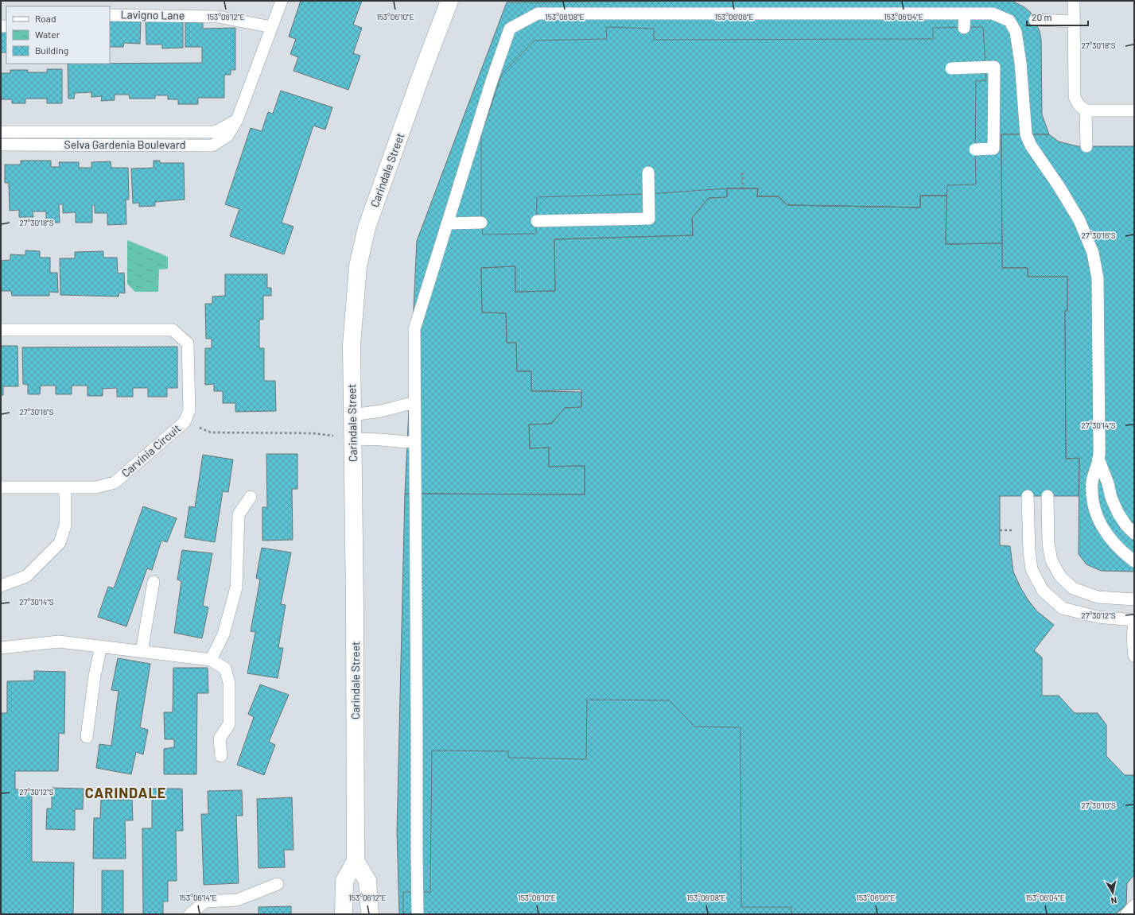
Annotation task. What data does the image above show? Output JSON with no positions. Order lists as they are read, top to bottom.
{
  "streets": {
    "street": ["Carindale Street"],
    "lane": ["Lavigno Lane", "Selva Gardenia Boulevard", "Carvinia Circuit"]
  },
  "crossings": [
    ["Lavigno Lane", "Selva Gardenia Boulevard"]
  ],
  "districts": ["CARINDALE"],
  "legend": ["Road", "Water", "Building"],
  "scale_bar": "20 m",
  "north": "bottom",
  "coordinates": [
    "153°06'12\"E",
    "153°06'10\"E",
    "153°06'08\"E",
    "153°06'06\"E",
    "153°06'04\"E",
    "27°30'18\"S",
    "27°30'16\"S",
    "27°30'14\"S",
    "27°30'12\"S",
    "27°30'10\"S",
    "153°06'14\"E"
  ]
}
